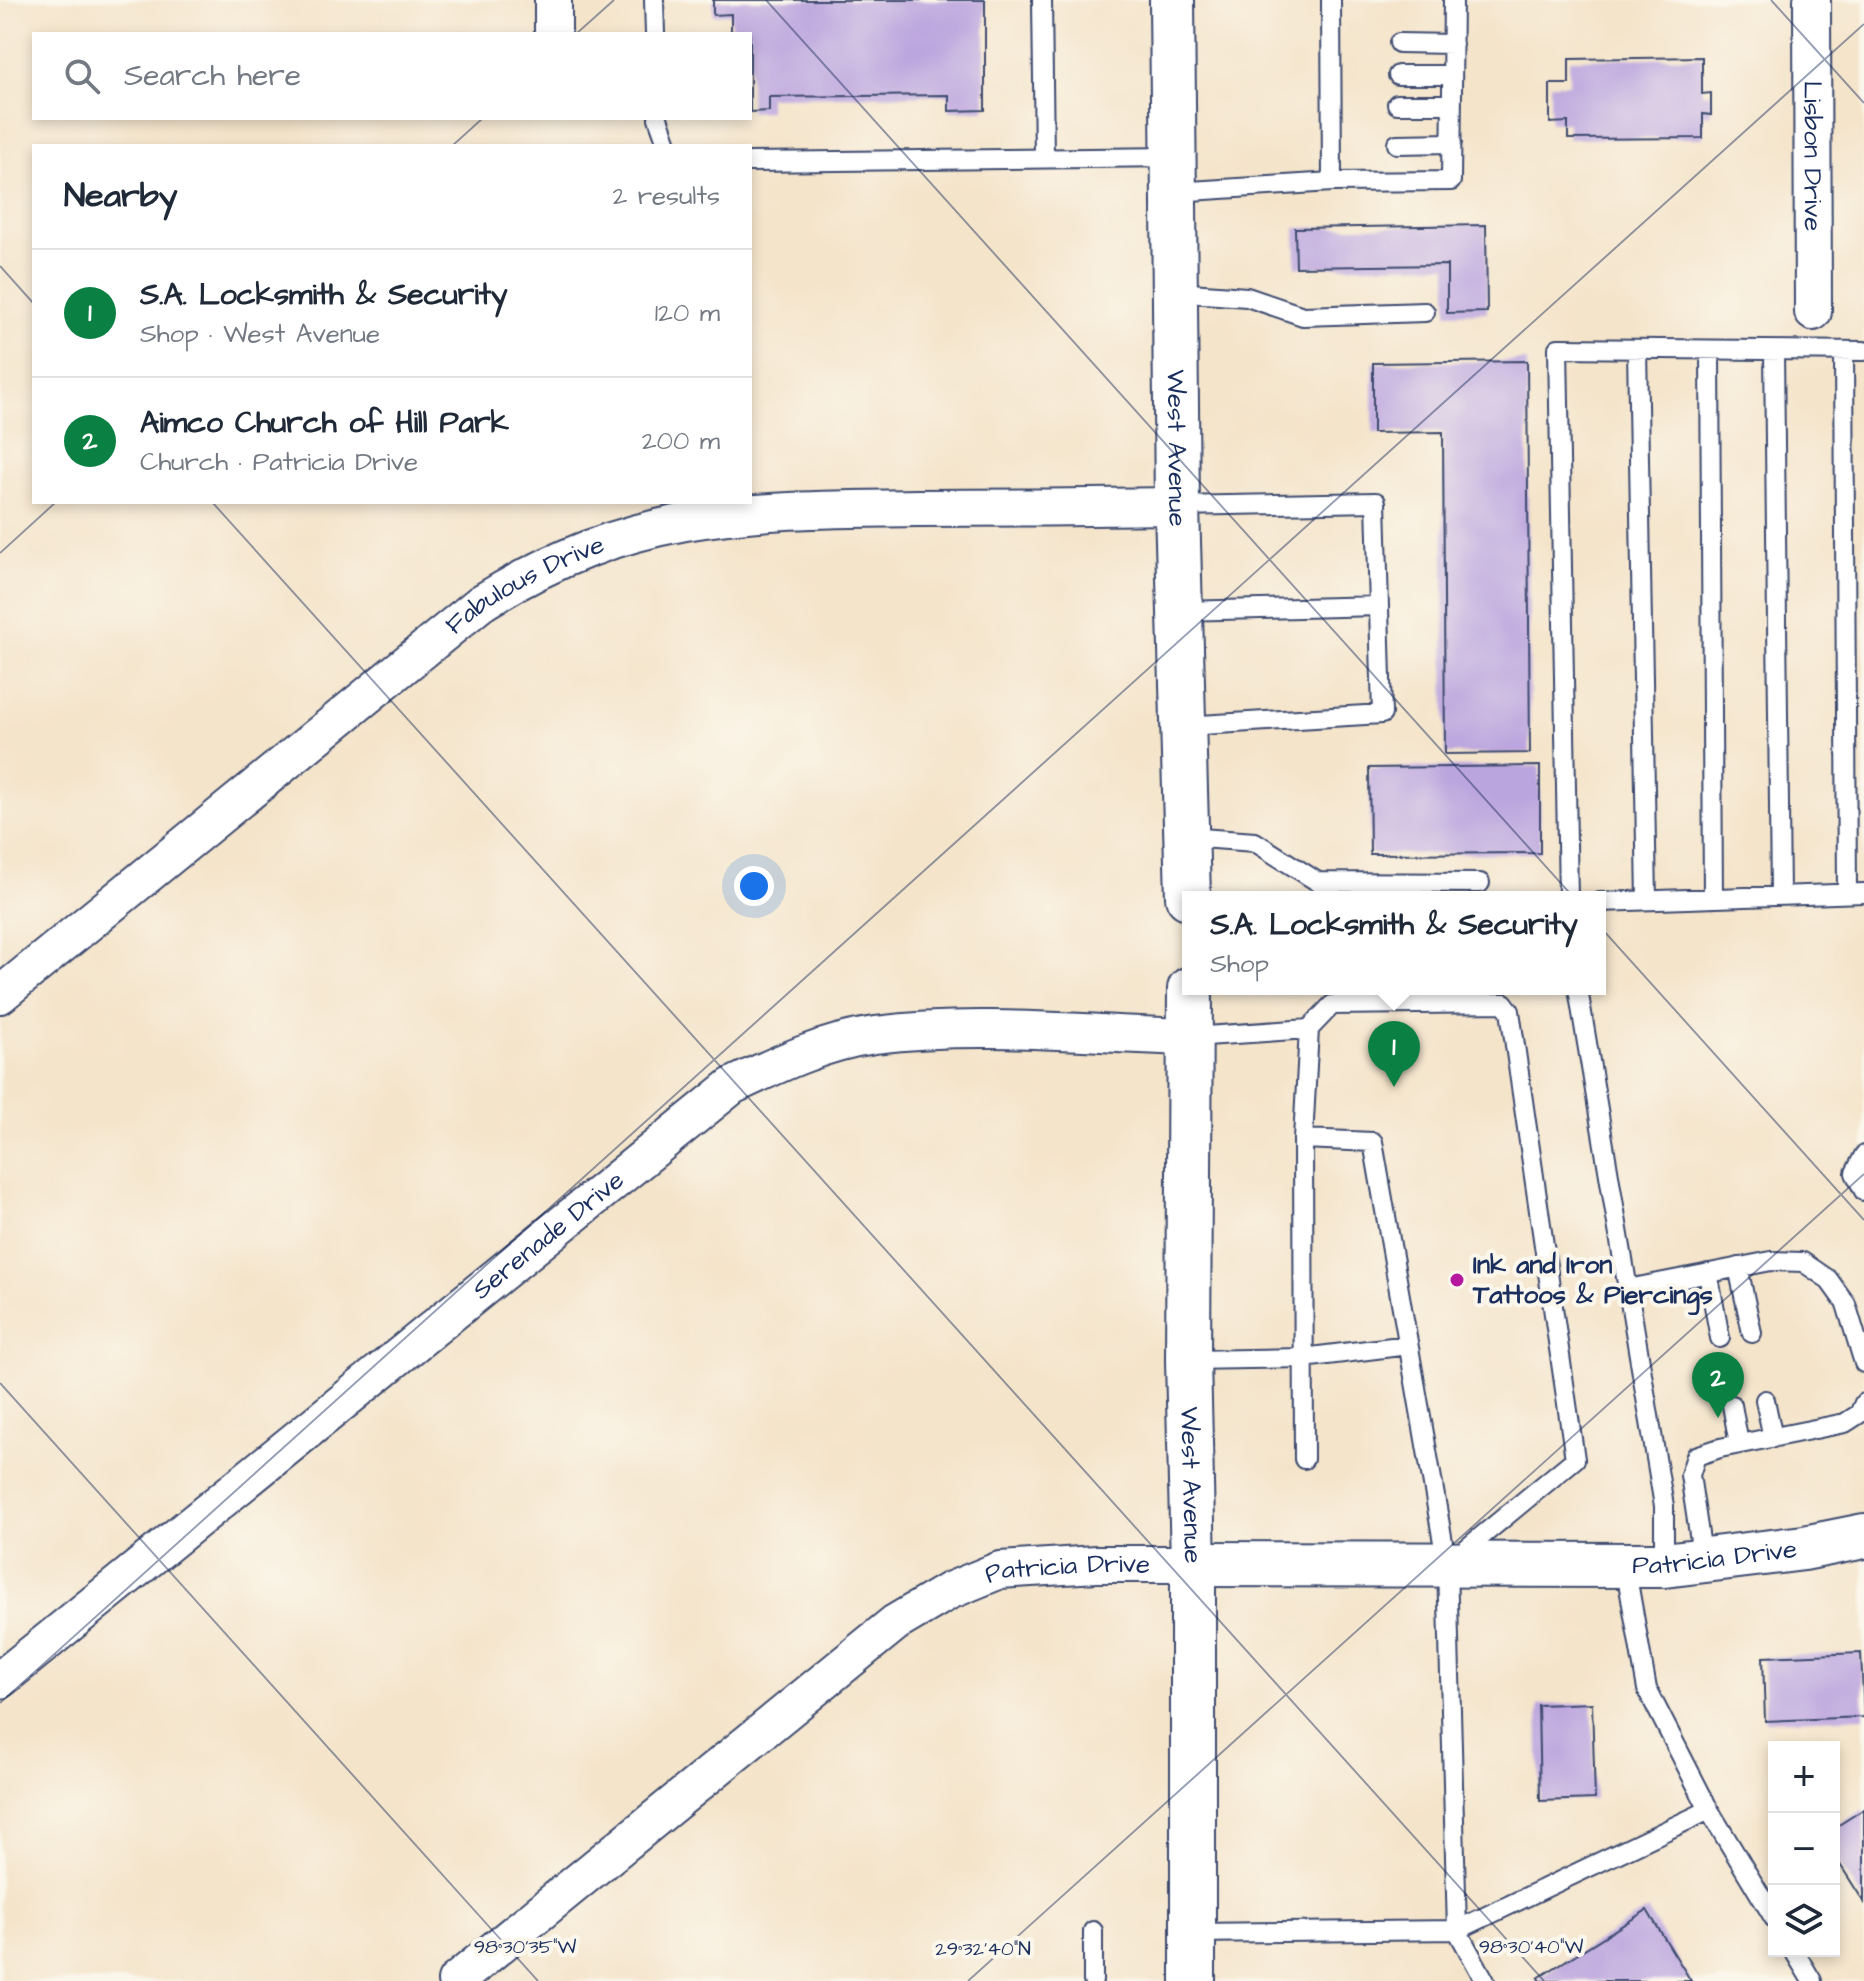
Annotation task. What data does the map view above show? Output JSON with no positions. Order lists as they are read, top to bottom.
{
  "streets": {
    "main road": ["West Avenue", "Patricia Drive"],
    "street": ["Lisbon Drive", "Fabulous Drive", "Serenade Drive"]
  },
  "crossings": [
    ["West Avenue", "Fabulous Drive"],
    ["West Avenue", "Serenade Drive"],
    ["West Avenue", "Patricia Drive"]
  ],
  "places": ["Ink and Iron Tattoos & Piercings"],
  "page": {
    "search": "Search here",
    "heading": ["Nearby", "2 results"],
    "list": [
      {
        "mark": "1",
        "name": "S.A. Locksmith & Security",
        "note": "Shop · West Avenue",
        "value": "120 m"
      },
      {
        "mark": "2",
        "name": "Aimco Church of Hill Park",
        "note": "Church · Patricia Drive",
        "value": "200 m"
      }
    ],
    "popup": ["S.A. Locksmith & Security", "Shop"],
    "pins": ["1", "2"],
    "map_buttons": ["+", "−"]
  },
  "coordinates": ["98°30'35\"W", "98°30'40\"W", "29°32'40\"N"]
}
